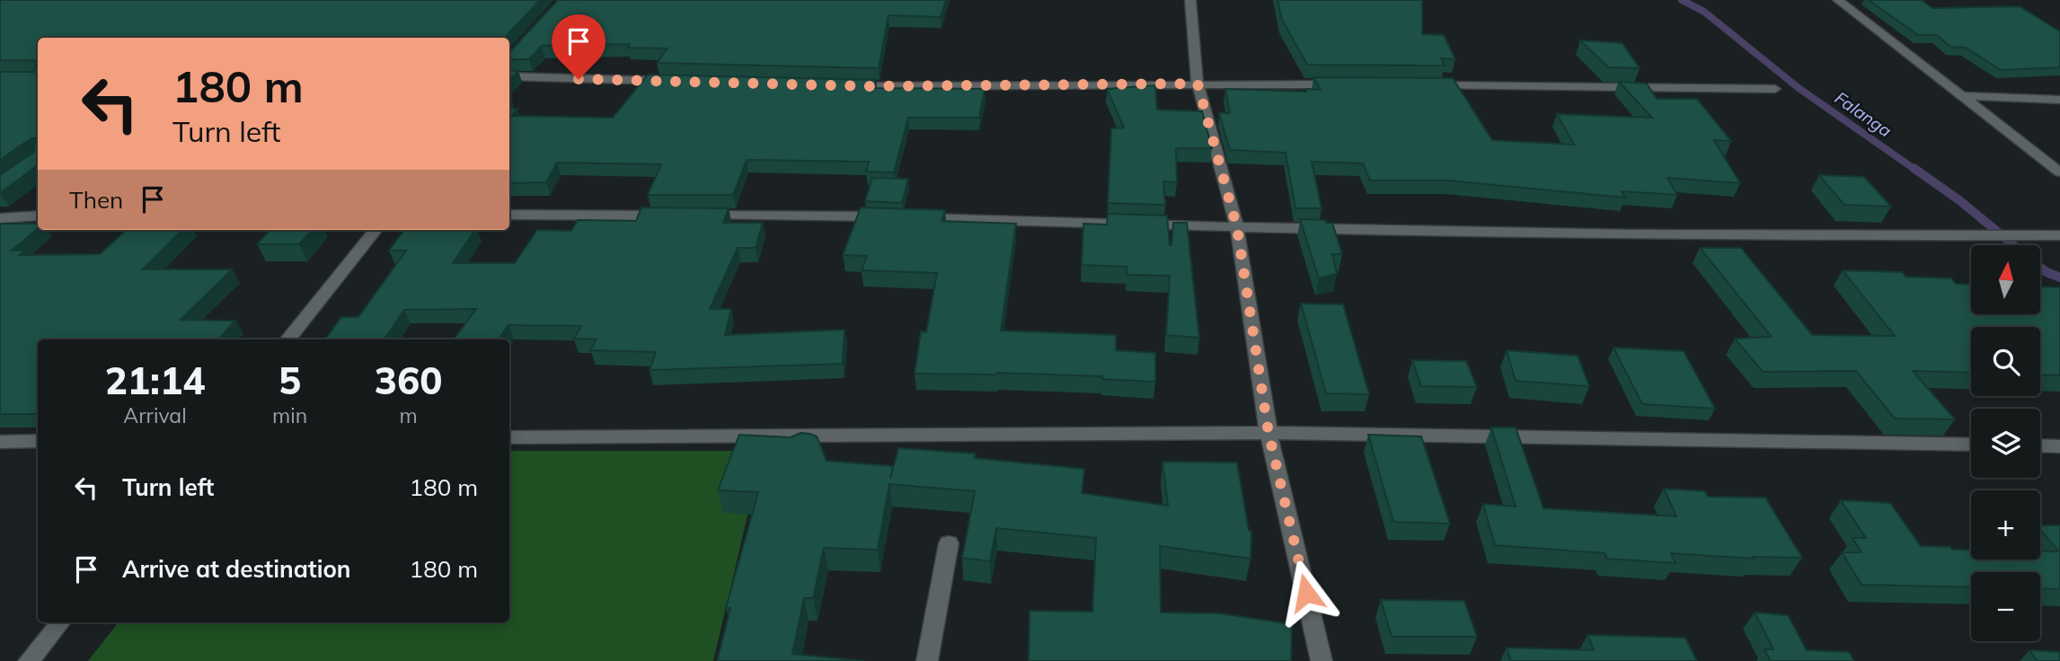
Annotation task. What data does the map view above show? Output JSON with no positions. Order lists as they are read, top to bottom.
{
  "water": ["Falanga"],
  "north": "top",
  "page": {
    "turn": ["180 m", "Turn left"],
    "then": "Then",
    "map_buttons": ["+", "−"],
    "eta": [
      "21:14",
      "Arrival",
      "5",
      "min",
      "360",
      "m"
    ],
    "list": [
      {
        "name": "Turn left",
        "value": "180 m"
      },
      {
        "name": "Arrive at destination",
        "value": "180 m"
      }
    ]
  }
}
